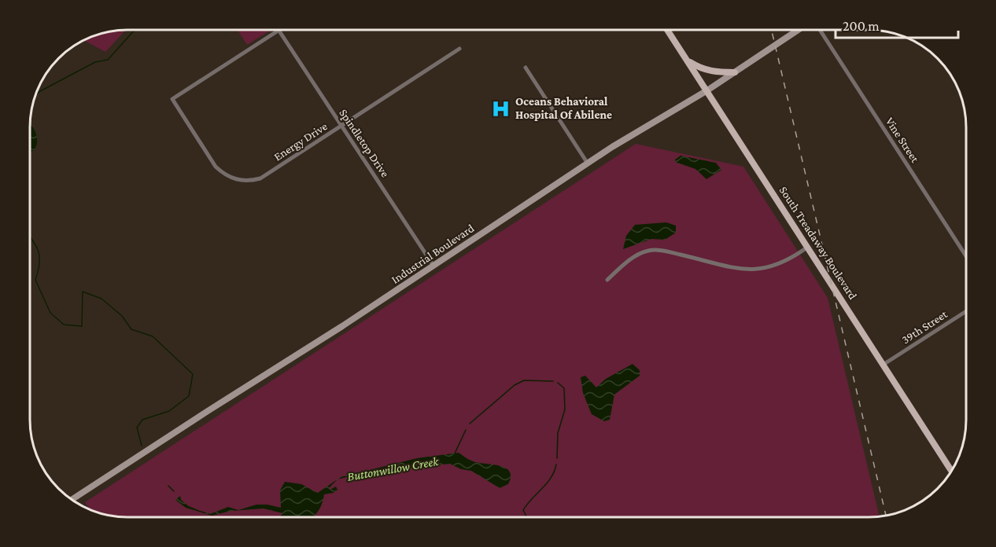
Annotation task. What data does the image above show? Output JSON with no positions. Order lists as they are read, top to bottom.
{
  "streets": {
    "main road": ["South Treadaway Boulevard", "Industrial Boulevard"],
    "street": [
      "Vine Street",
      "Energy Drive",
      "Spindletop Drive",
      "39th Street"
    ]
  },
  "crossings": [
    ["Energy Drive", "Spindletop Drive"],
    ["Spindletop Drive", "Industrial Boulevard"],
    ["South Treadaway Boulevard", "Industrial Boulevard"],
    ["South Treadaway Boulevard", "39th Street"]
  ],
  "water": ["Buttonwillow Creek"],
  "places": {
    "hospital": ["Oceans Behavioral Hospital Of Abilene"]
  },
  "scale_bar": "200 m"
}
